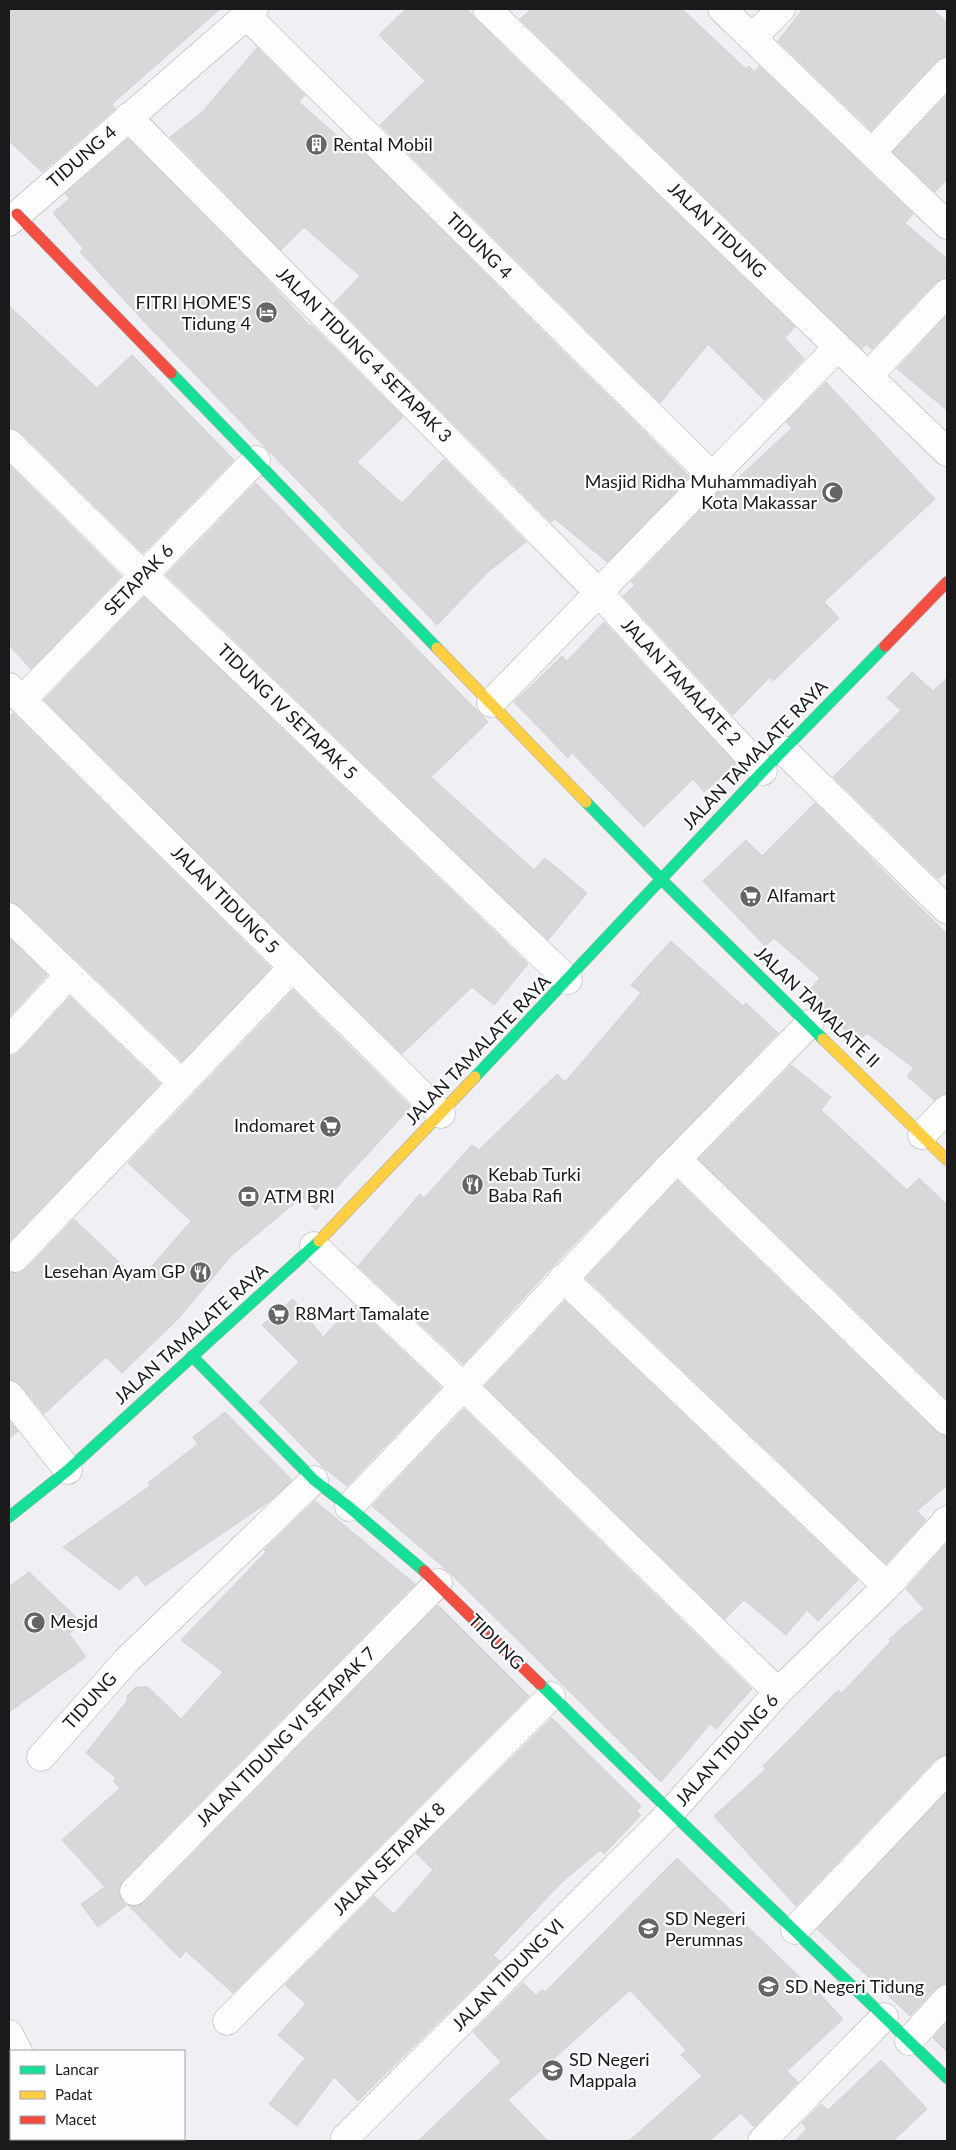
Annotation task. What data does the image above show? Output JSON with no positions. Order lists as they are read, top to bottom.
{
  "streets": {
    "street": [
      "TIDUNG 4",
      "JALAN TIDUNG",
      "JALAN TIDUNG 4 SETAPAK 3",
      "SETAPAK 6",
      "JALAN TAMALATE 2",
      "TIDUNG IV SETAPAK 5",
      "JALAN TAMALATE RAYA",
      "JALAN TIDUNG 5",
      "JALAN TAMALATE II",
      "TIDUNG",
      "JALAN TIDUNG VI SETAPAK 7",
      "JALAN TIDUNG 6",
      "JALAN SETAPAK 8",
      "JALAN TIDUNG VI"
    ]
  },
  "crossings": [
    ["TIDUNG 4", "JALAN TIDUNG 4 SETAPAK 3"],
    ["TIDUNG 4", "JALAN TAMALATE II"],
    ["JALAN TIDUNG 4 SETAPAK 3", "JALAN TAMALATE 2"],
    ["SETAPAK 6", "TIDUNG IV SETAPAK 5"],
    ["SETAPAK 6", "JALAN TIDUNG 5"],
    ["SETAPAK 6", "JALAN TAMALATE II"],
    ["JALAN TAMALATE 2", "JALAN TAMALATE RAYA"],
    ["TIDUNG IV SETAPAK 5", "JALAN TAMALATE RAYA"],
    ["JALAN TAMALATE RAYA", "JALAN TIDUNG 5"],
    ["JALAN TAMALATE RAYA", "JALAN TAMALATE II"],
    ["JALAN TAMALATE RAYA", "TIDUNG"],
    ["TIDUNG", "JALAN TIDUNG VI SETAPAK 7"],
    ["TIDUNG", "JALAN TIDUNG 6"],
    ["TIDUNG", "JALAN SETAPAK 8"],
    ["TIDUNG", "JALAN TIDUNG VI"],
    ["JALAN TIDUNG 6", "JALAN TIDUNG VI"]
  ],
  "places": {
    "building": ["Rental Mobil"],
    "hotel": ["FITRI HOME'S Tidung 4"],
    "mosque": ["Masjid Ridha Muhammadiyah Kota Makassar", "Mesjd"],
    "supermarket": ["Alfamart", "Indomaret", "R8Mart Tamalate"],
    "restaurant": ["Kebab Turki Baba Rafi", "Lesehan Ayam GP"],
    "bank": ["ATM BRI"],
    "school or university": ["SD Negeri Perumnas", "SD Negeri Tidung", "SD Negeri Mappala"]
  },
  "legend": ["Lancar", "Padat", "Macet"]
}
